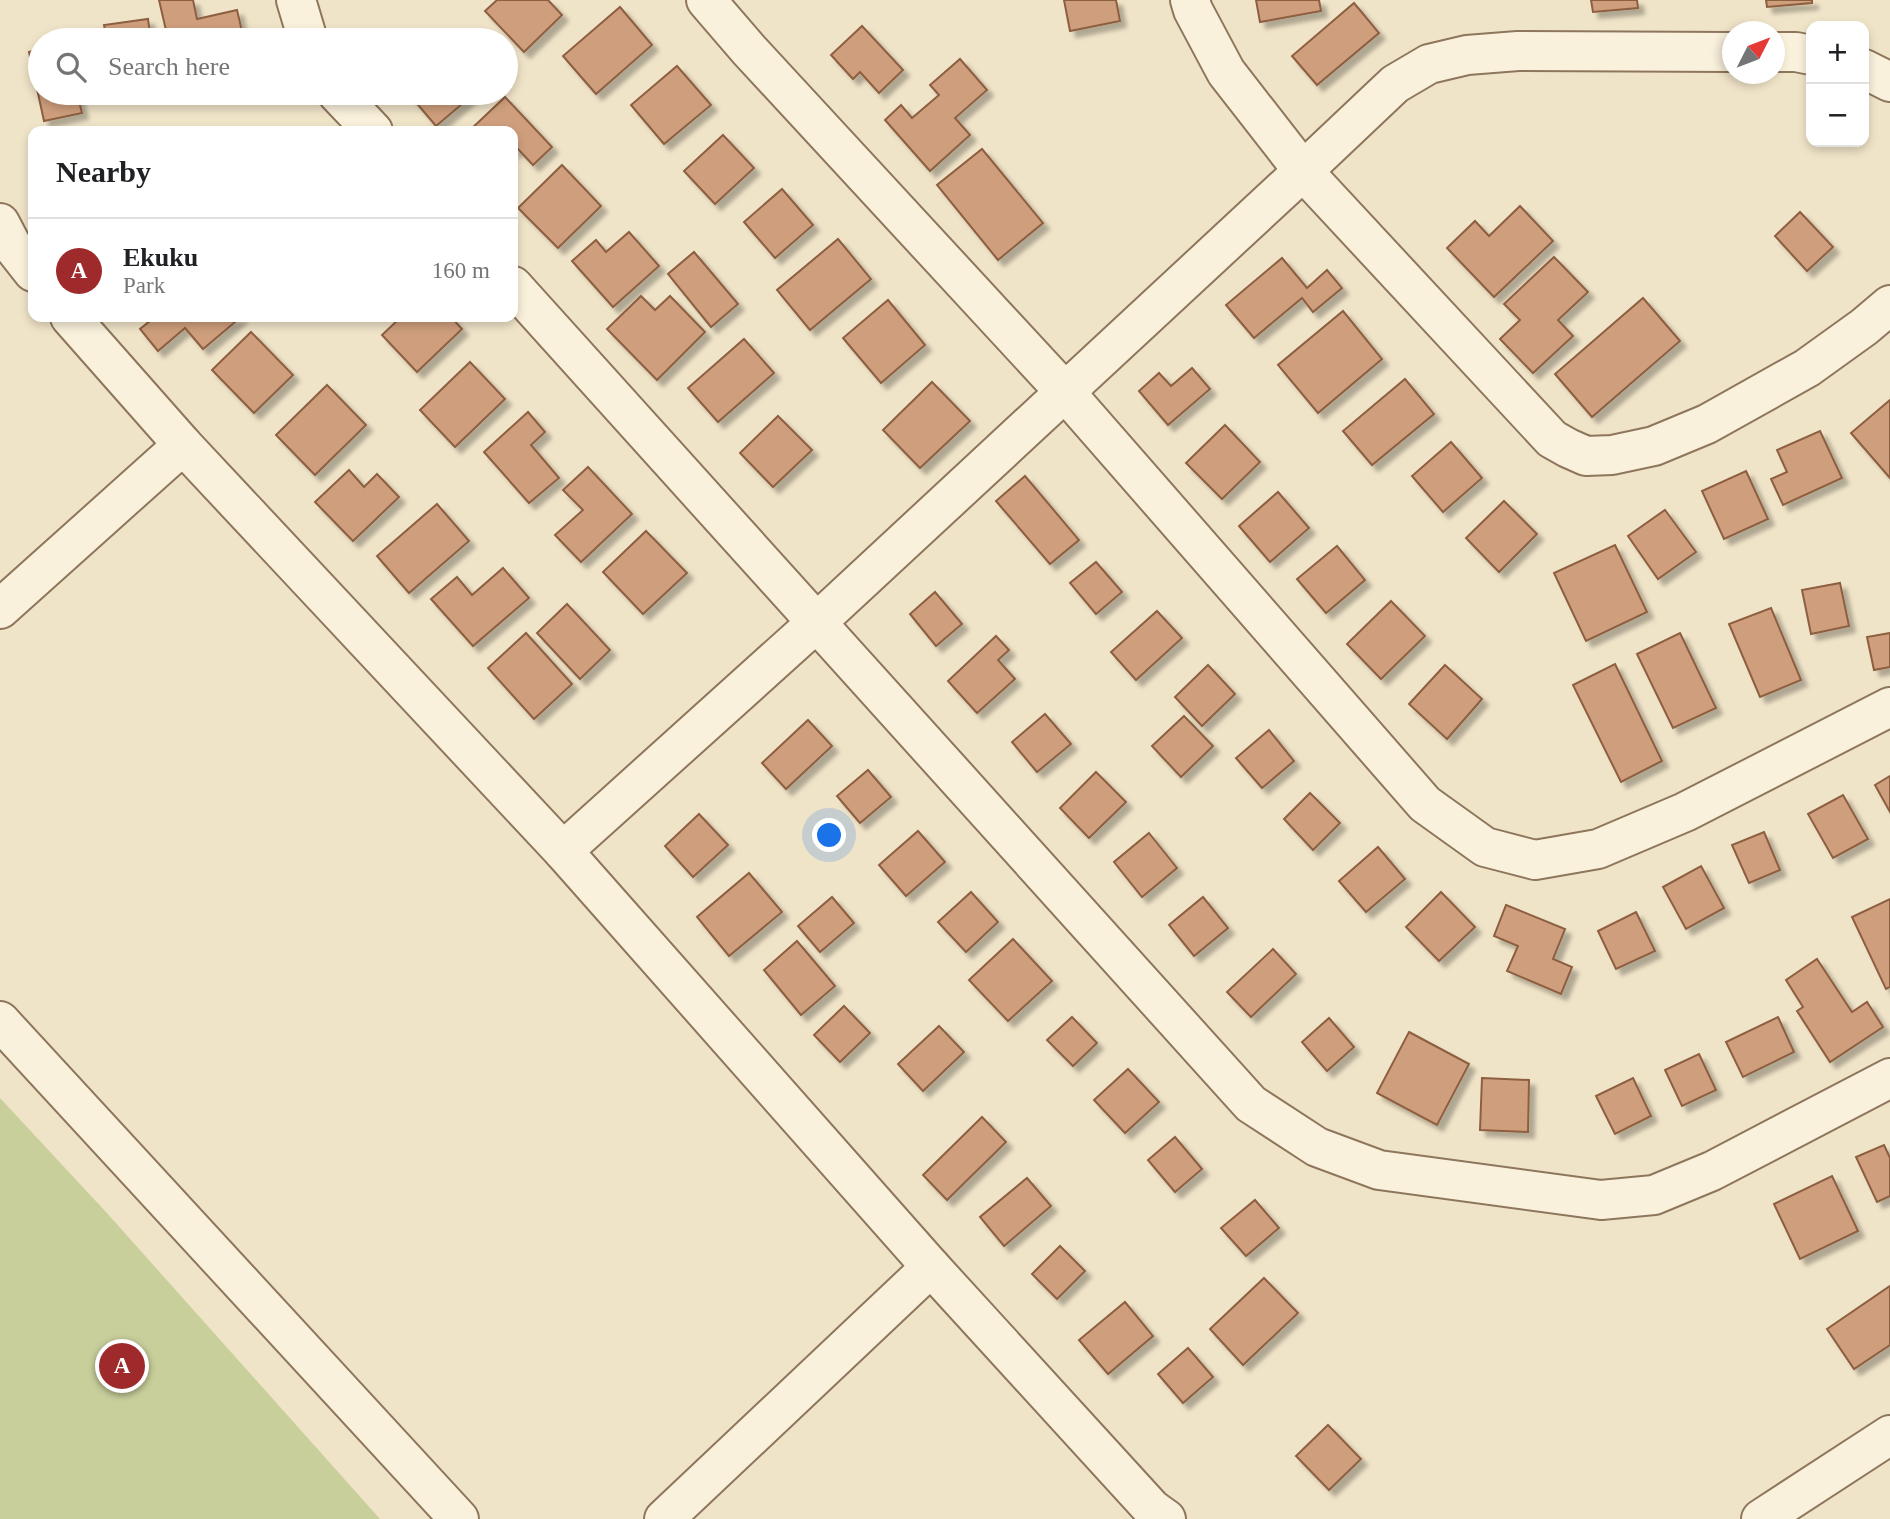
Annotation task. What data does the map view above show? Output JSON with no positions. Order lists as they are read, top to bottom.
{
  "north": "top right",
  "page": {
    "map_buttons": ["+", "−"],
    "search": "Search here",
    "heading": "Nearby",
    "list": [
      {
        "mark": "A",
        "name": "Ekuku",
        "note": "Park",
        "value": "160 m"
      }
    ],
    "pins": "A"
  }
}
